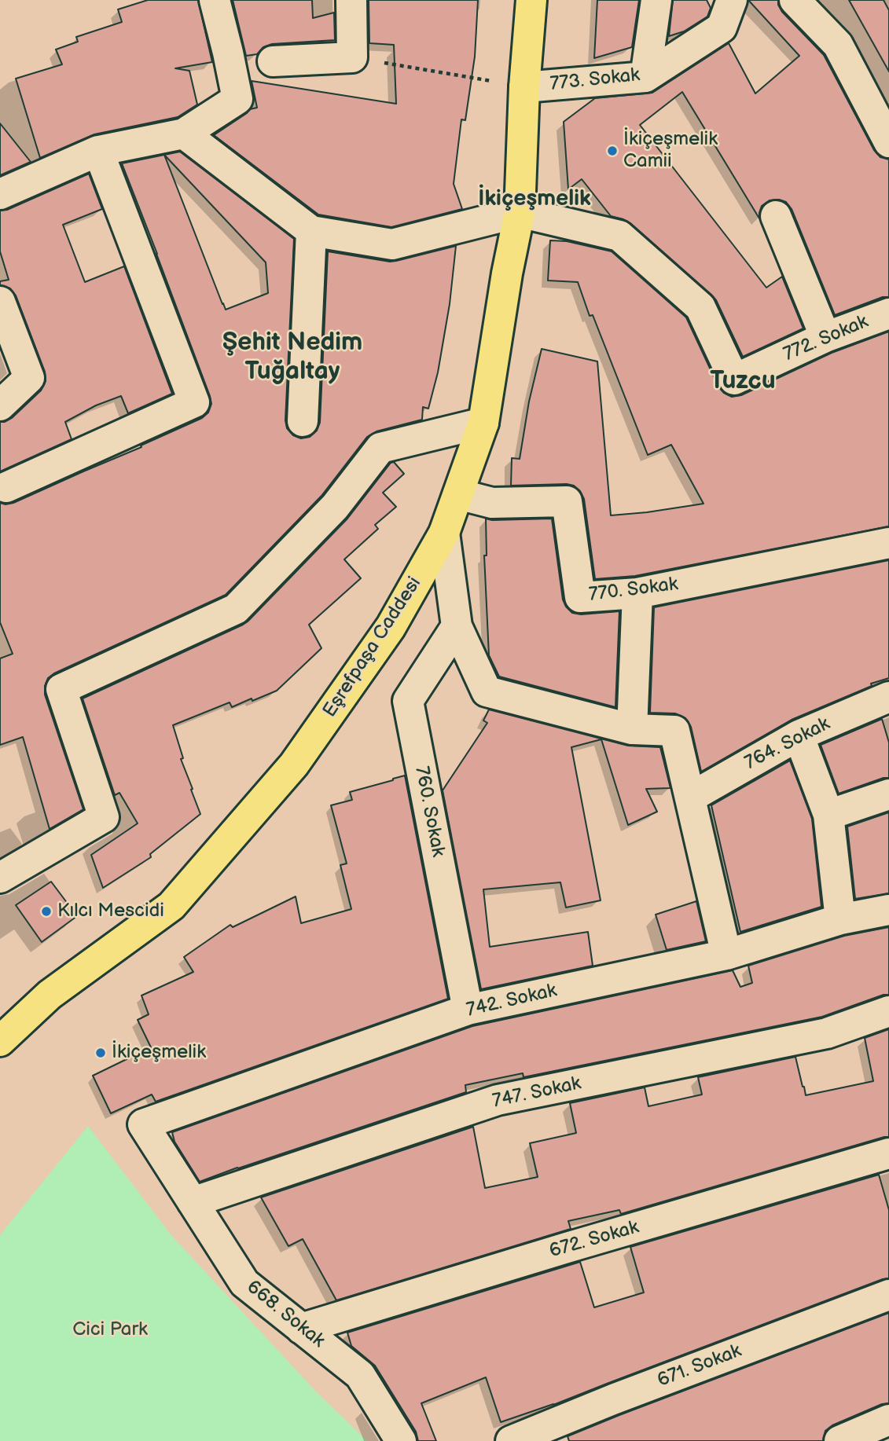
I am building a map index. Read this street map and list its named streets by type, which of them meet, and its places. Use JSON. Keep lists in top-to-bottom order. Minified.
{"streets":{"main road":["Eşrefpaşa Caddesi"],"street":["773. Sokak","772. Sokak","770. Sokak","764. Sokak","760. Sokak","742. Sokak","747. Sokak","672. Sokak","668. Sokak","671. Sokak"]},"crossings":[["773. Sokak","Eşrefpaşa Caddesi"],["772. Sokak","Eşrefpaşa Caddesi"],["770. Sokak","Eşrefpaşa Caddesi"],["760. Sokak","742. Sokak"],["742. Sokak","668. Sokak"],["747. Sokak","668. Sokak"],["672. Sokak","668. Sokak"]],"districts":["İkiçeşmelik","Şehit Nedim Tuğaltay","Tuzcu"],"parks":["Cici Park"],"places":["İkiçeşmelik Camii","Kılcı Mescidi","İkiçeşmelik"]}
